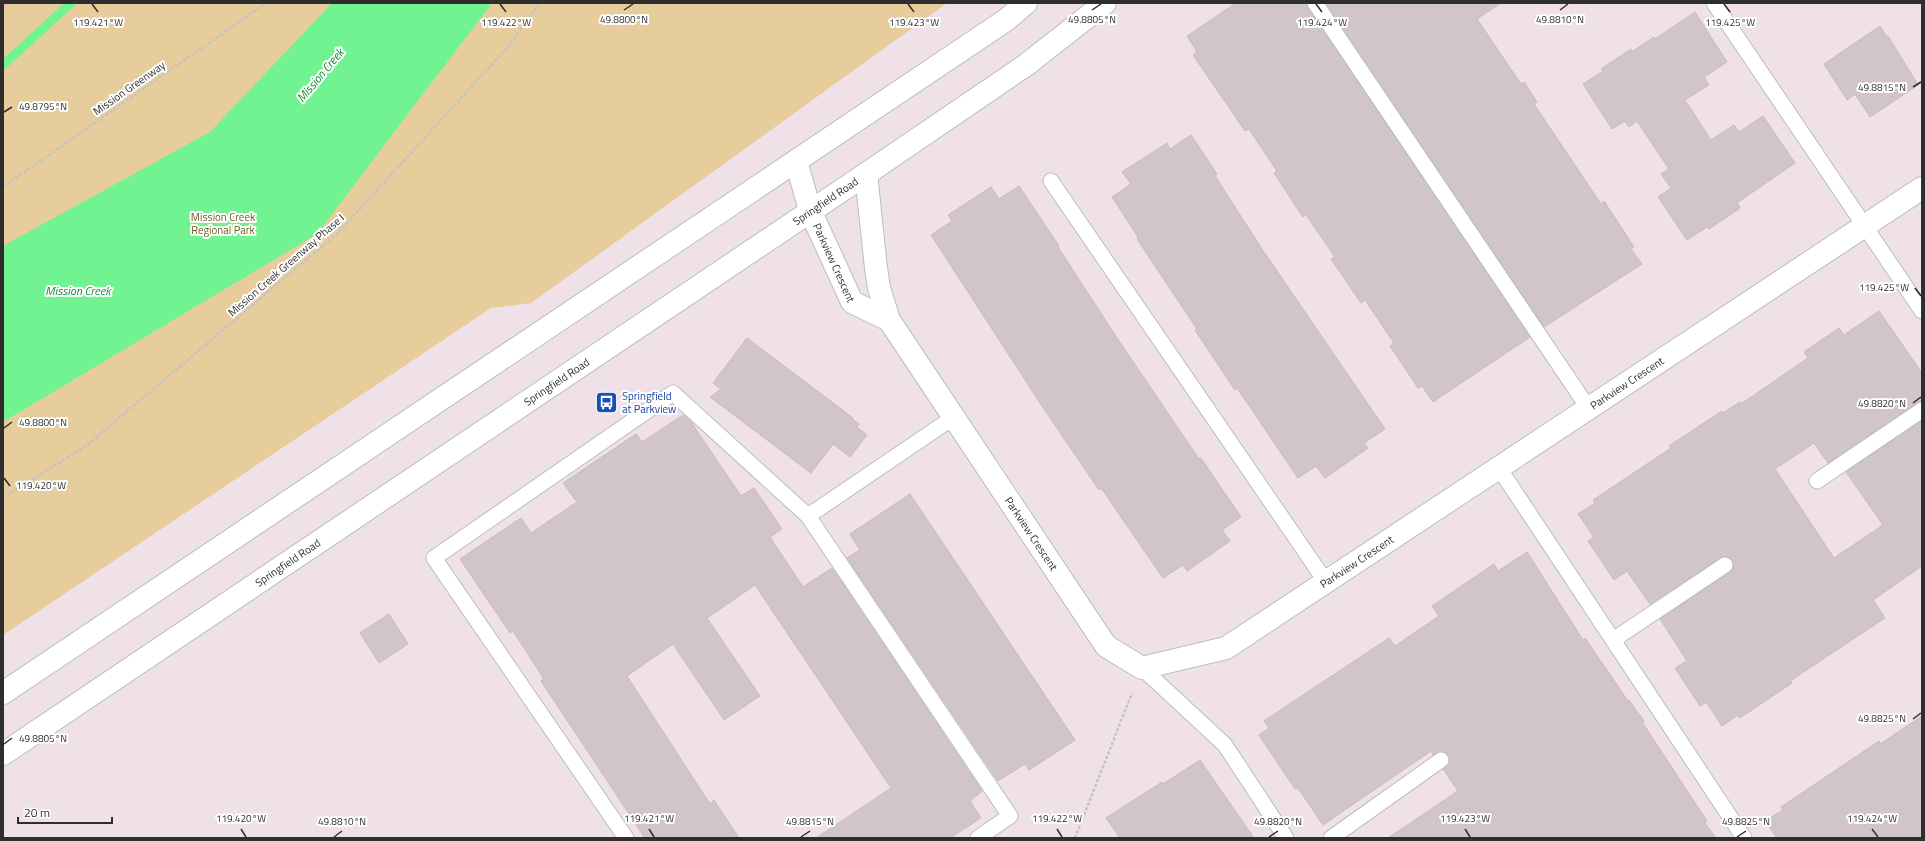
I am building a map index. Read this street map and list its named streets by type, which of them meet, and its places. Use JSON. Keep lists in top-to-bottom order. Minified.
{"streets":{"main road":["Springfield Road","Parkview Crescent"],"path":["Mission Greenway","Mission Creek Greenway Phase I"]},"crossings":[["Springfield Road","Parkview Crescent"]],"water":["Mission Creek"],"parks":["Mission Creek Regional Park"],"places":{"bus stop":["Springfield at Parkview"]},"scale_bar":"20 m","coordinates":["49.8800°N","49.8805°N","49.8810°N","119.421°W","119.422°W","119.423°W","119.424°W","119.425°W","49.8815°N","49.8795°N","49.8820°N","119.420°W","49.8825°N"]}
